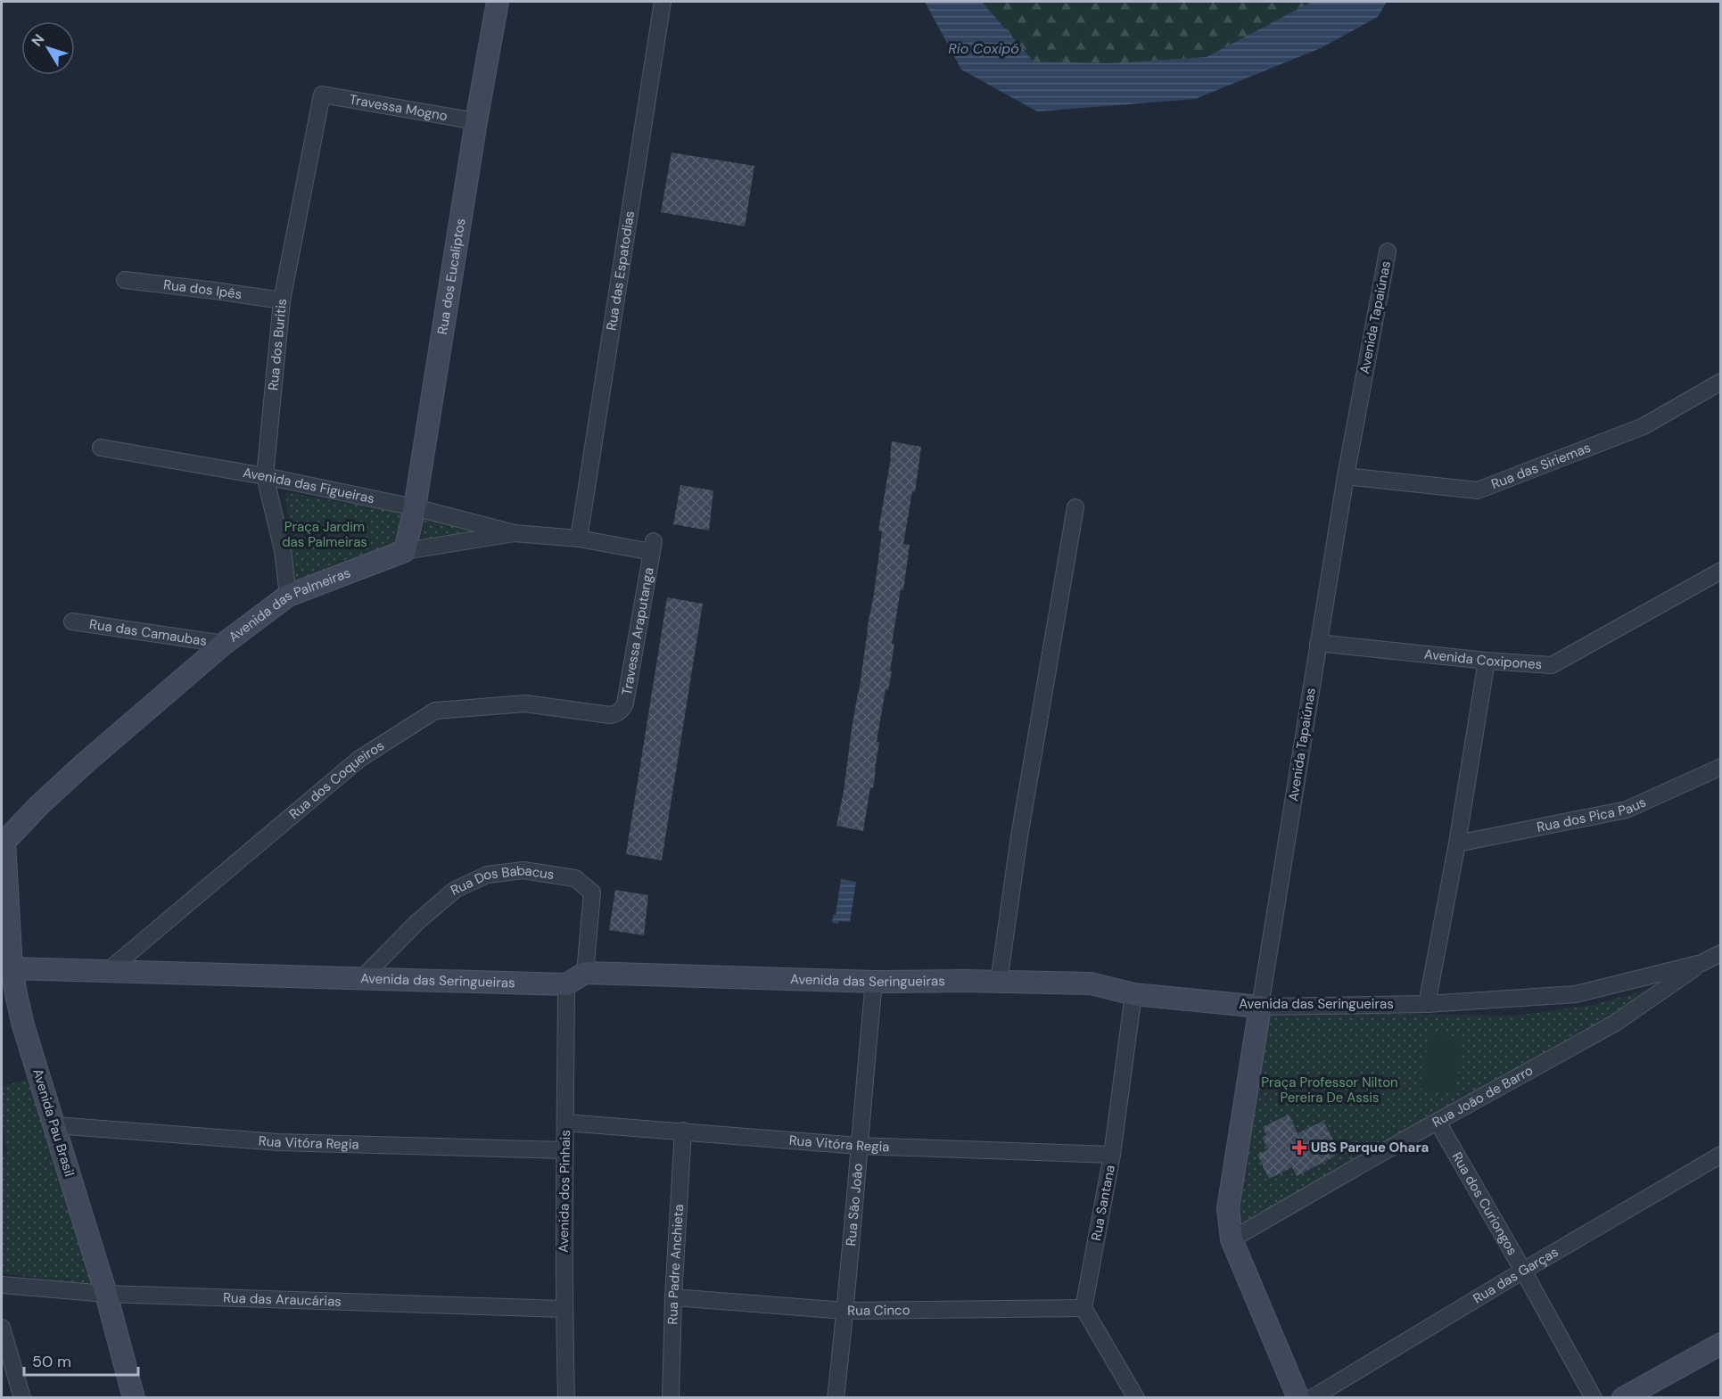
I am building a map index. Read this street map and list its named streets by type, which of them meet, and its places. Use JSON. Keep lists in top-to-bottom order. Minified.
{"streets":{"street":["Travessa Mogno","Rua das Espatodias","Rua dos Eucaliptos","Rua dos Ipês","Avenida Tapaiúnas","Rua dos Buritis","Rua das Siriemas","Avenida das Figueiras","Avenida das Palmeiras","Travessa Araputanga","Rua das Camaubas","Avenida Coxipones","Rua dos Coqueiros","Rua dos Pica Paus","Rua Dos Babacus","Avenida das Seringueiras","Rua João de Barro","Avenida Pau Brasil","Rua Vitóra Regia","Avenida dos Pinhais","Rua Santana","Rua dos Curiongos","Rua São João","Rua Padre Anchieta","Rua das Garças","Rua das Araucárias","Rua Cinco"]},"crossings":[["Travessa Mogno","Rua dos Eucaliptos"],["Travessa Mogno","Rua dos Buritis"],["Rua das Espatodias","Avenida das Palmeiras"],["Rua dos Eucaliptos","Avenida das Figueiras"],["Rua dos Eucaliptos","Avenida das Palmeiras"],["Rua dos Ipês","Rua dos Buritis"],["Avenida Tapaiúnas","Rua das Siriemas"],["Avenida Tapaiúnas","Avenida Coxipones"],["Avenida Tapaiúnas","Avenida das Seringueiras"],["Avenida Tapaiúnas","Rua João de Barro"],["Rua dos Buritis","Avenida das Figueiras"],["Rua dos Buritis","Avenida das Palmeiras"],["Avenida das Figueiras","Avenida das Palmeiras"],["Avenida das Palmeiras","Travessa Araputanga"],["Avenida das Palmeiras","Rua das Camaubas"],["Avenida das Palmeiras","Avenida Pau Brasil"],["Travessa Araputanga","Rua dos Coqueiros"],["Rua dos Coqueiros","Avenida das Seringueiras"],["Rua Dos Babacus","Avenida das Seringueiras"],["Avenida das Seringueiras","Rua João de Barro"],["Avenida das Seringueiras","Avenida Pau Brasil"],["Avenida das Seringueiras","Avenida dos Pinhais"],["Avenida das Seringueiras","Rua Santana"],["Avenida das Seringueiras","Rua São João"],["Rua João de Barro","Rua dos Curiongos"],["Avenida Pau Brasil","Rua Vitóra Regia"],["Avenida Pau Brasil","Rua das Araucárias"],["Rua Vitóra Regia","Avenida dos Pinhais"],["Rua Vitóra Regia","Rua Santana"],["Rua Vitóra Regia","Rua São João"],["Rua Vitóra Regia","Rua Padre Anchieta"],["Avenida dos Pinhais","Rua das Araucárias"],["Rua Santana","Rua Cinco"],["Rua dos Curiongos","Rua das Garças"],["Rua São João","Rua Cinco"],["Rua Padre Anchieta","Rua Cinco"]],"water":["Rio Coxipó"],"parks":["Praça Jardim das Palmeiras","Praça Professor Nilton Pereira De Assis"],"places":{"health":["UBS Parque Ohara"]},"scale_bar":"50 m","north":"top left"}
